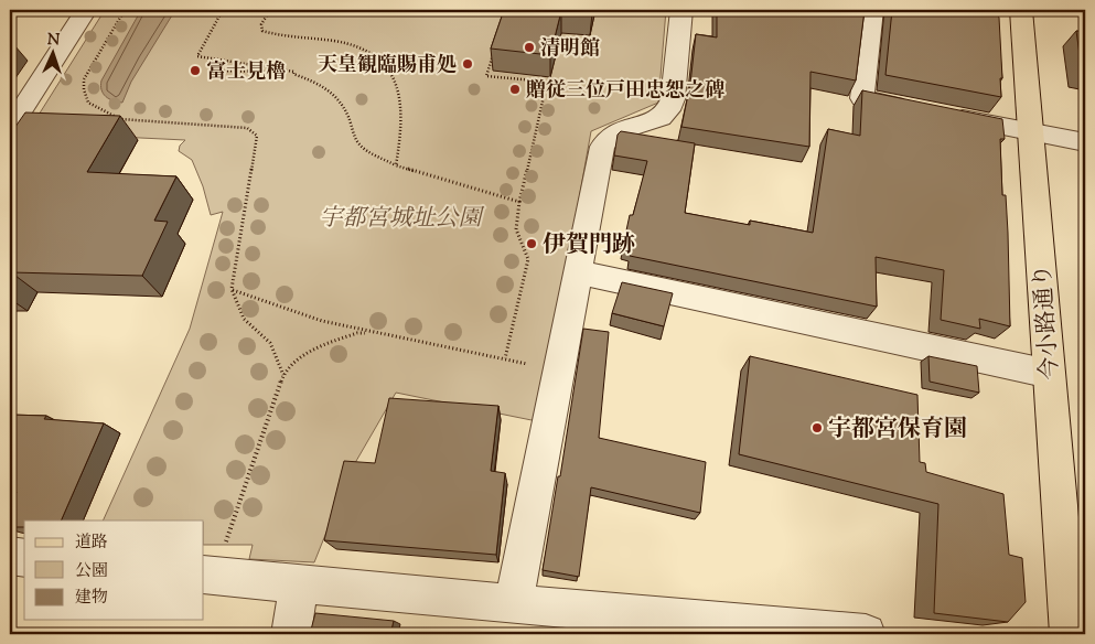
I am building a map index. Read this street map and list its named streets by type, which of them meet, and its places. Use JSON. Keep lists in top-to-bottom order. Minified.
{"streets":{"main road":["今小路通り"]},"parks":["宇都宮城址公園"],"places":["清明館","天皇観臨賜甫処","富士見櫓","贈従三位戸田忠恕之碑","伊賀門跡","宇都宮保育園"],"legend":["道路","公園","建物"],"north":"top"}
